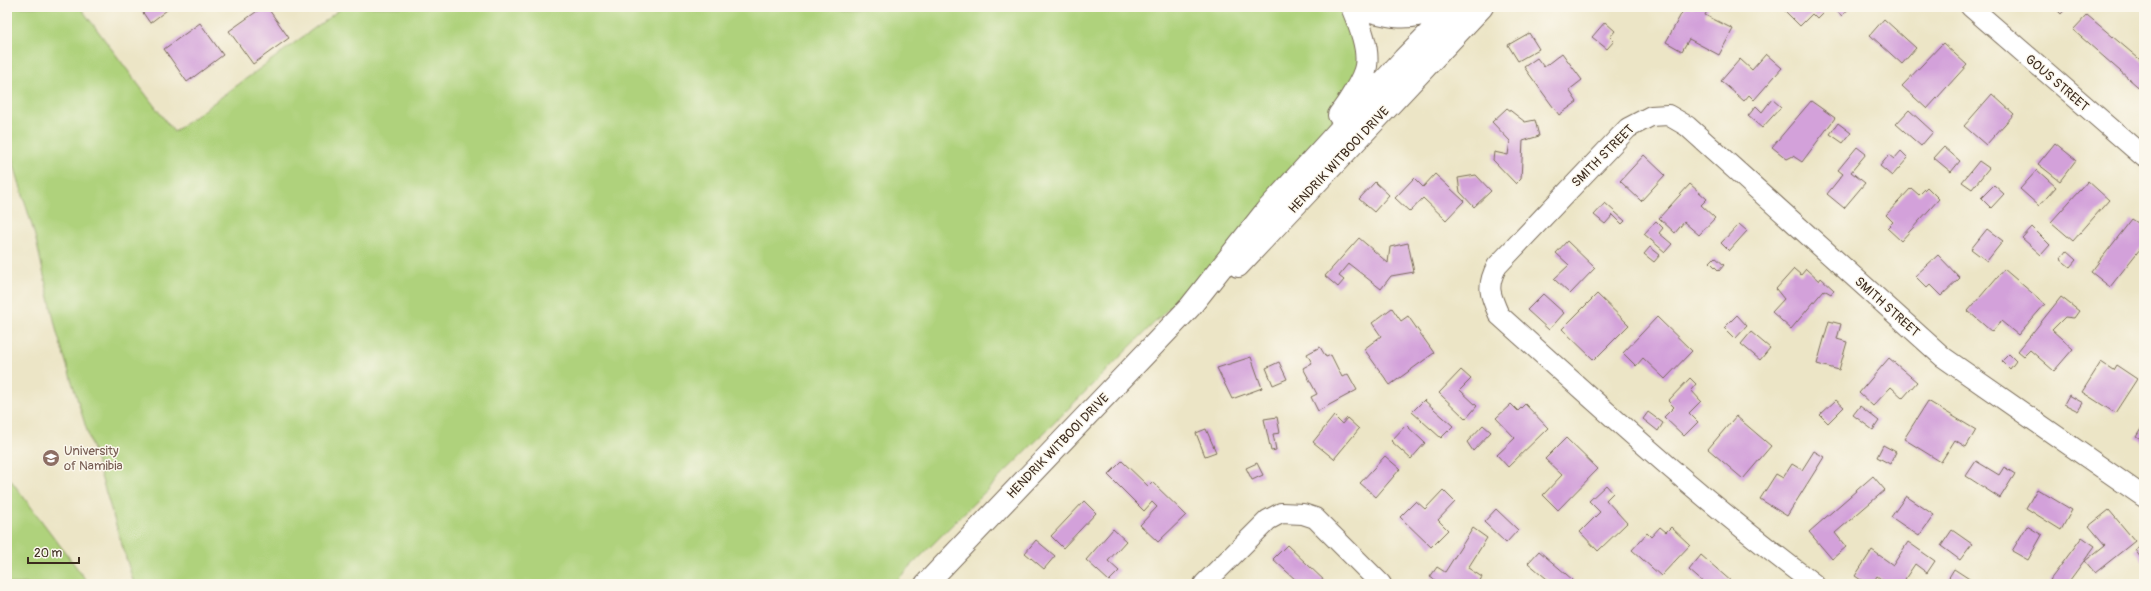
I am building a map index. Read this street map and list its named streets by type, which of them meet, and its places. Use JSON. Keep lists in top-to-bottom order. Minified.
{"streets":{"main road":["HENDRIK WITBOOI DRIVE"],"street":["GOUS STREET","SMITH STREET"]},"places":{"school or university":["University of Namibia"]},"scale_bar":"20 m"}
